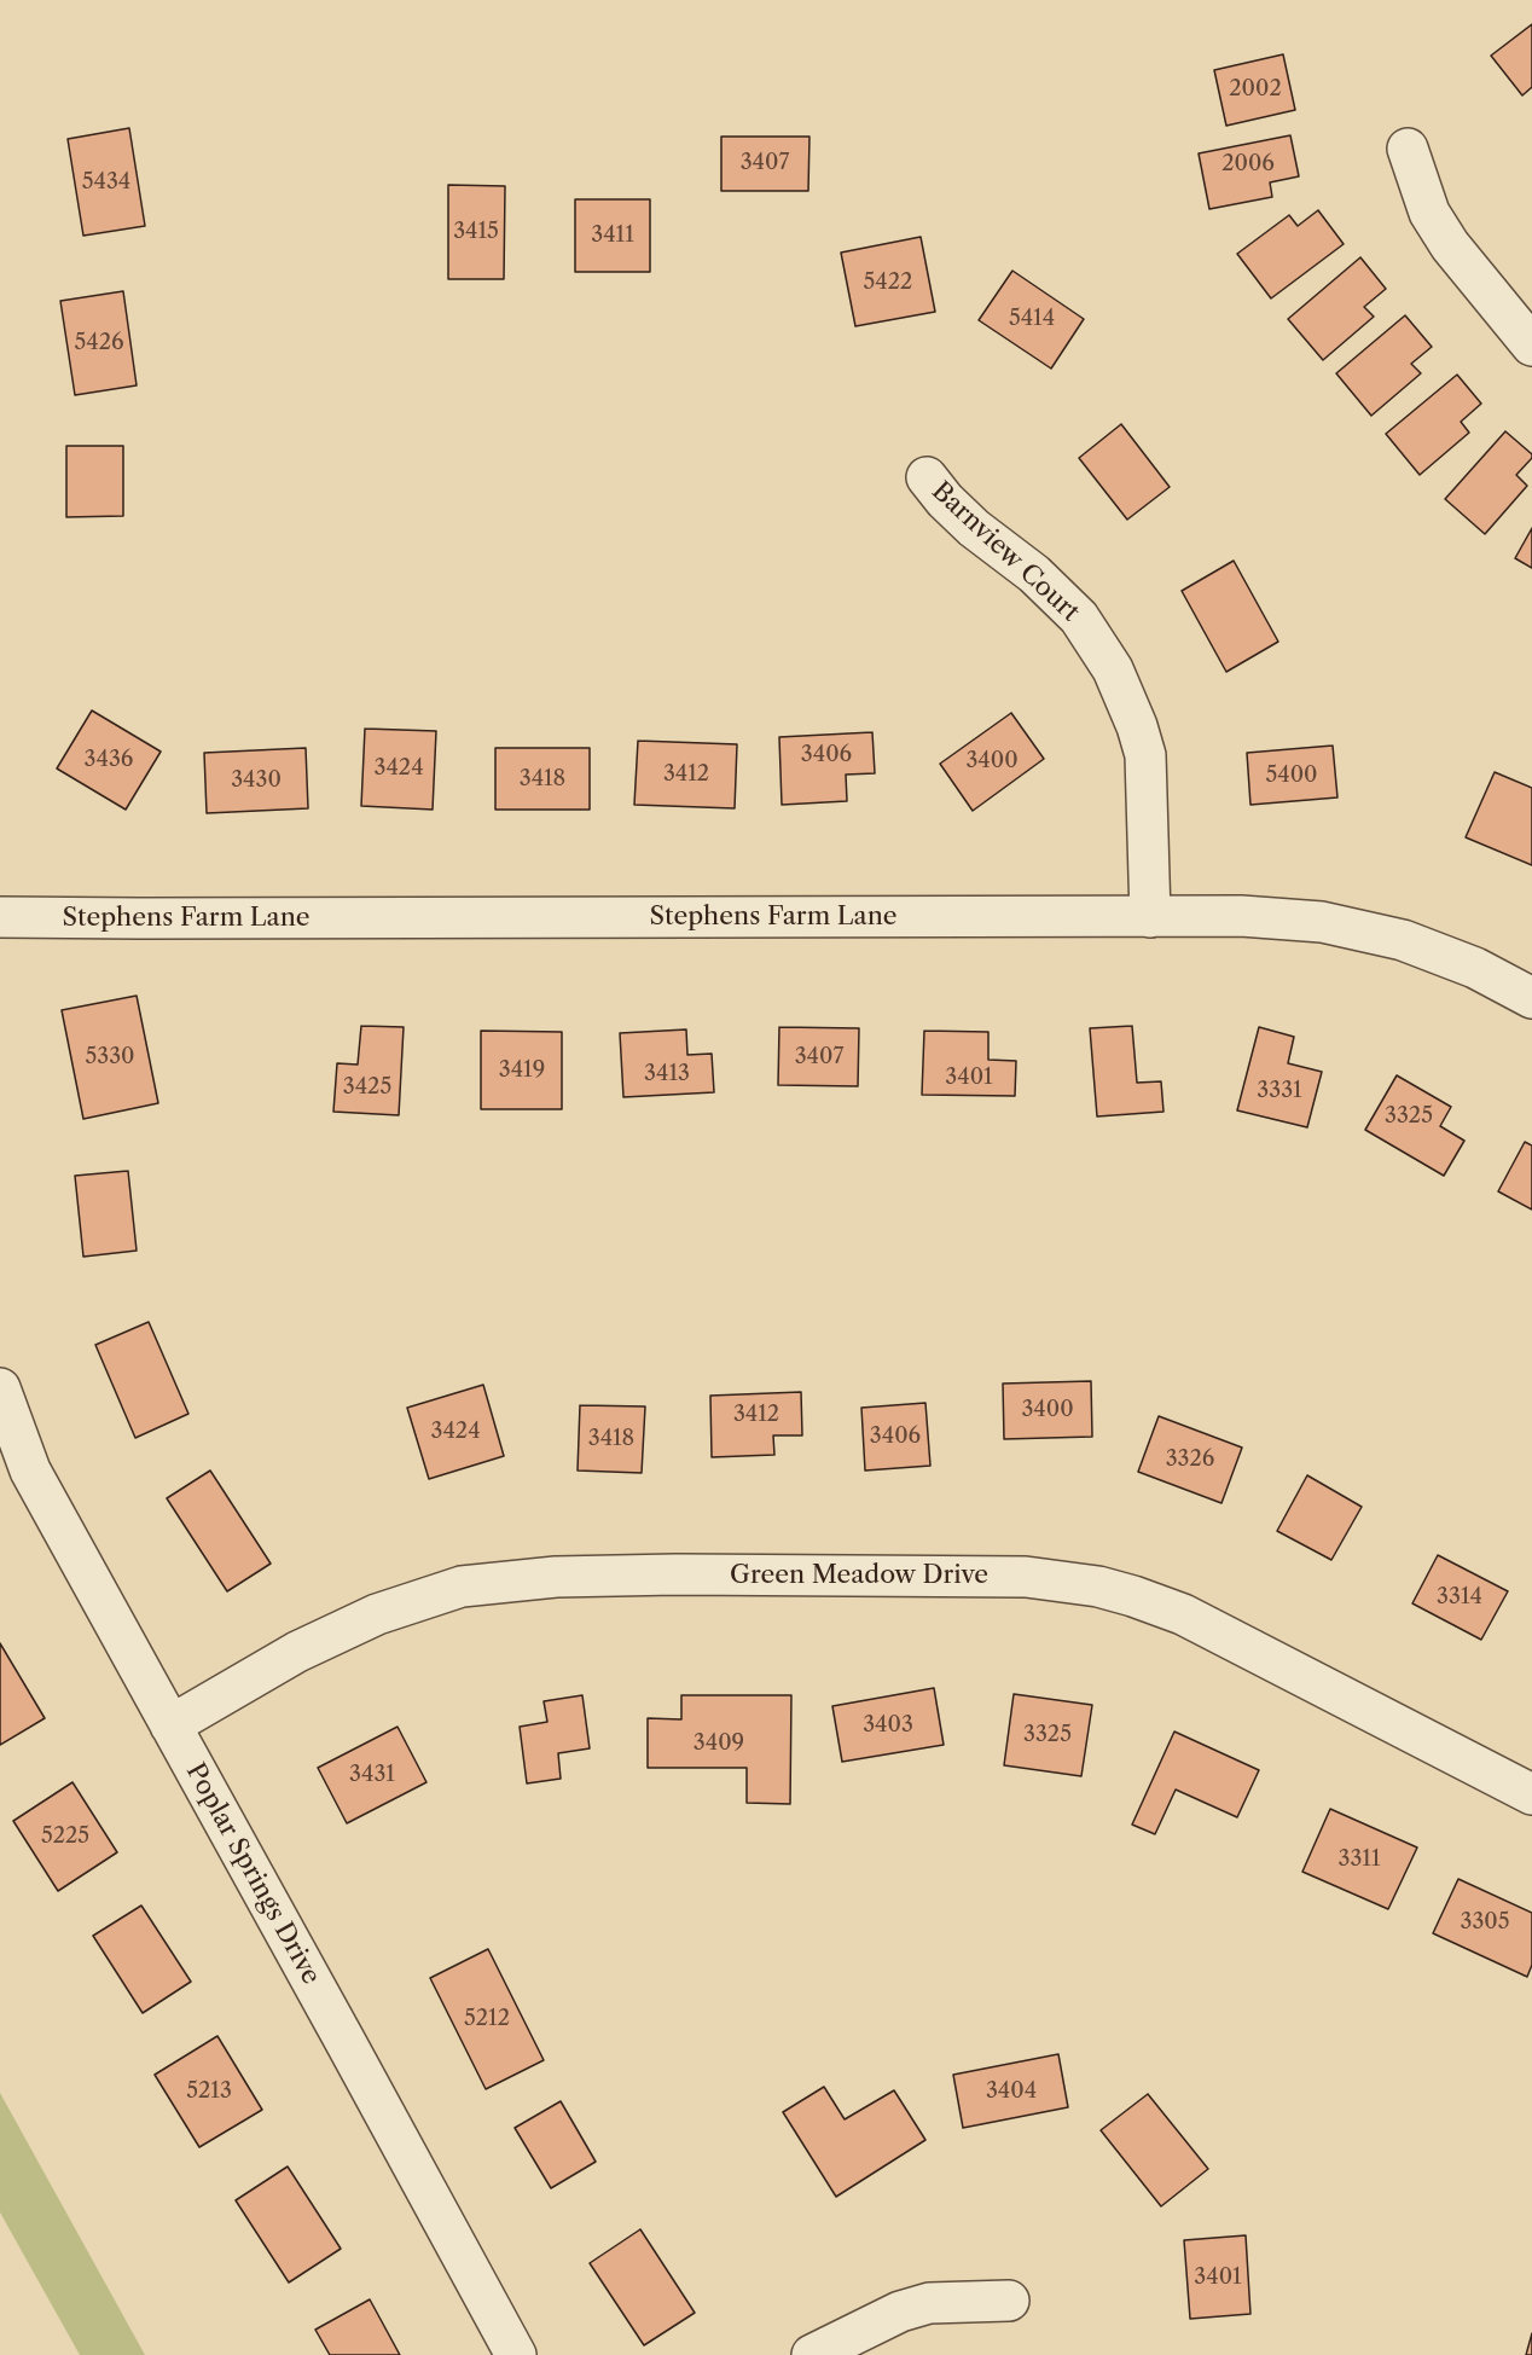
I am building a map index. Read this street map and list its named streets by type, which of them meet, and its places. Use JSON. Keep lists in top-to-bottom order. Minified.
{"streets":{"street":["Barnview Court","Stephens Farm Lane","Green Meadow Drive","Poplar Springs Drive"]},"crossings":[["Barnview Court","Stephens Farm Lane"],["Green Meadow Drive","Poplar Springs Drive"]],"house_numbers":["2002","3407","2006","5434","3415","3411","5422","5414","5426","3406","3436","3400","3424","3412","5400","3418","3430","5330","3407","3419","3413","3401","3425","3331","3325","3400","3412","3424","3406","3418","3326","3314","3403","3325","3409","3431","5225","3311","3305","5212","5213","3404","3401"]}
